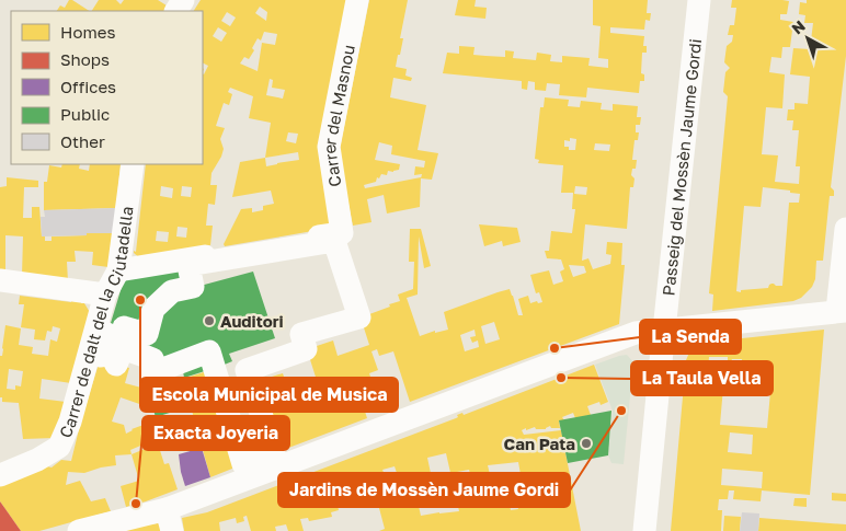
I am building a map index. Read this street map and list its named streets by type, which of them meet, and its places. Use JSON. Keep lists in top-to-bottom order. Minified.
{"streets":{"street":["Carrer del Masnou","Passeig del Mossèn Jaume Gordi","Carrer de dalt del la Ciutadella"]},"crossings":[["Carrer del Masnou","Carrer de dalt del la Ciutadella"]],"places":["Escola Municipal de Musica","Auditori","La Senda","La Taula Vella","Jardins de Mossèn Jaume Gordi","Can Pata","Exacta Joyeria"],"legend":["Homes","Shops","Offices","Public","Other"],"north":"top left"}
